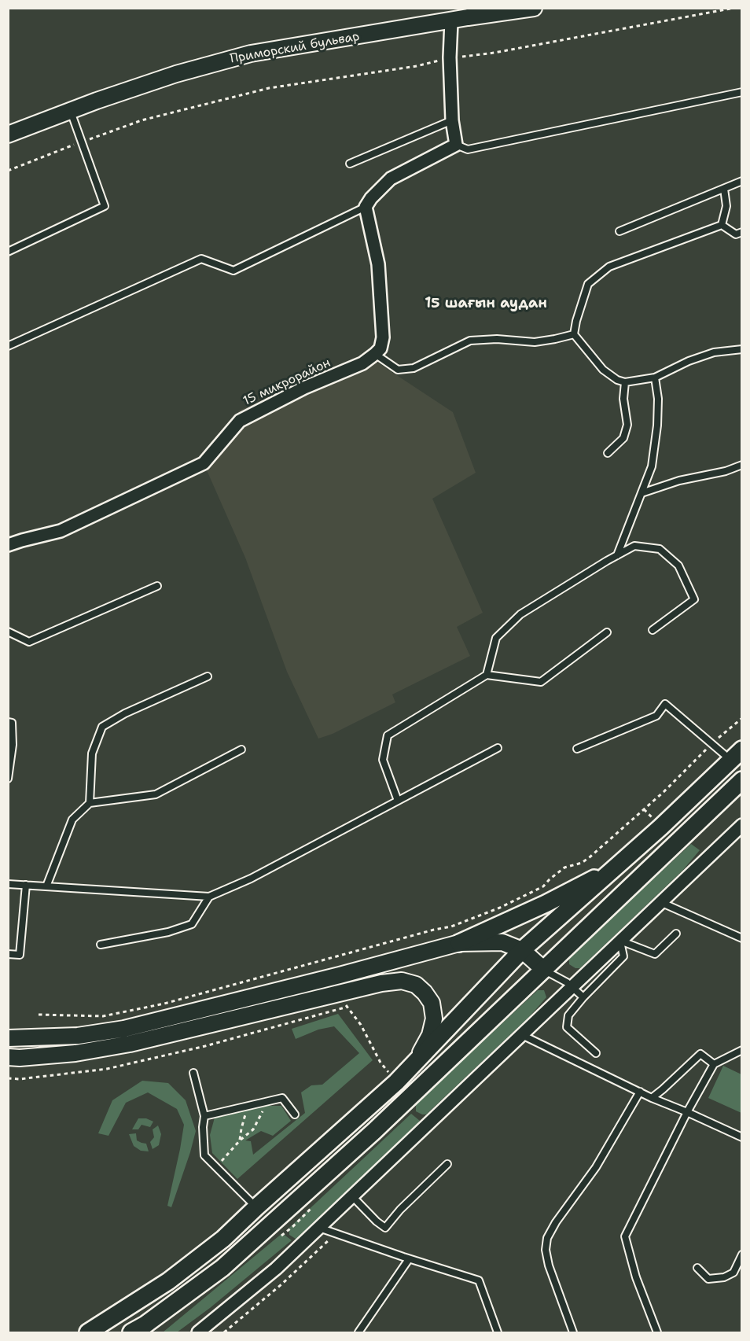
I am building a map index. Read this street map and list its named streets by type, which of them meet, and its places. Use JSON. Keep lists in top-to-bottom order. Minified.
{"streets":{"street":["Приморский бульвар","15 микрорайон"]},"districts":["15 шағын аудан"]}
